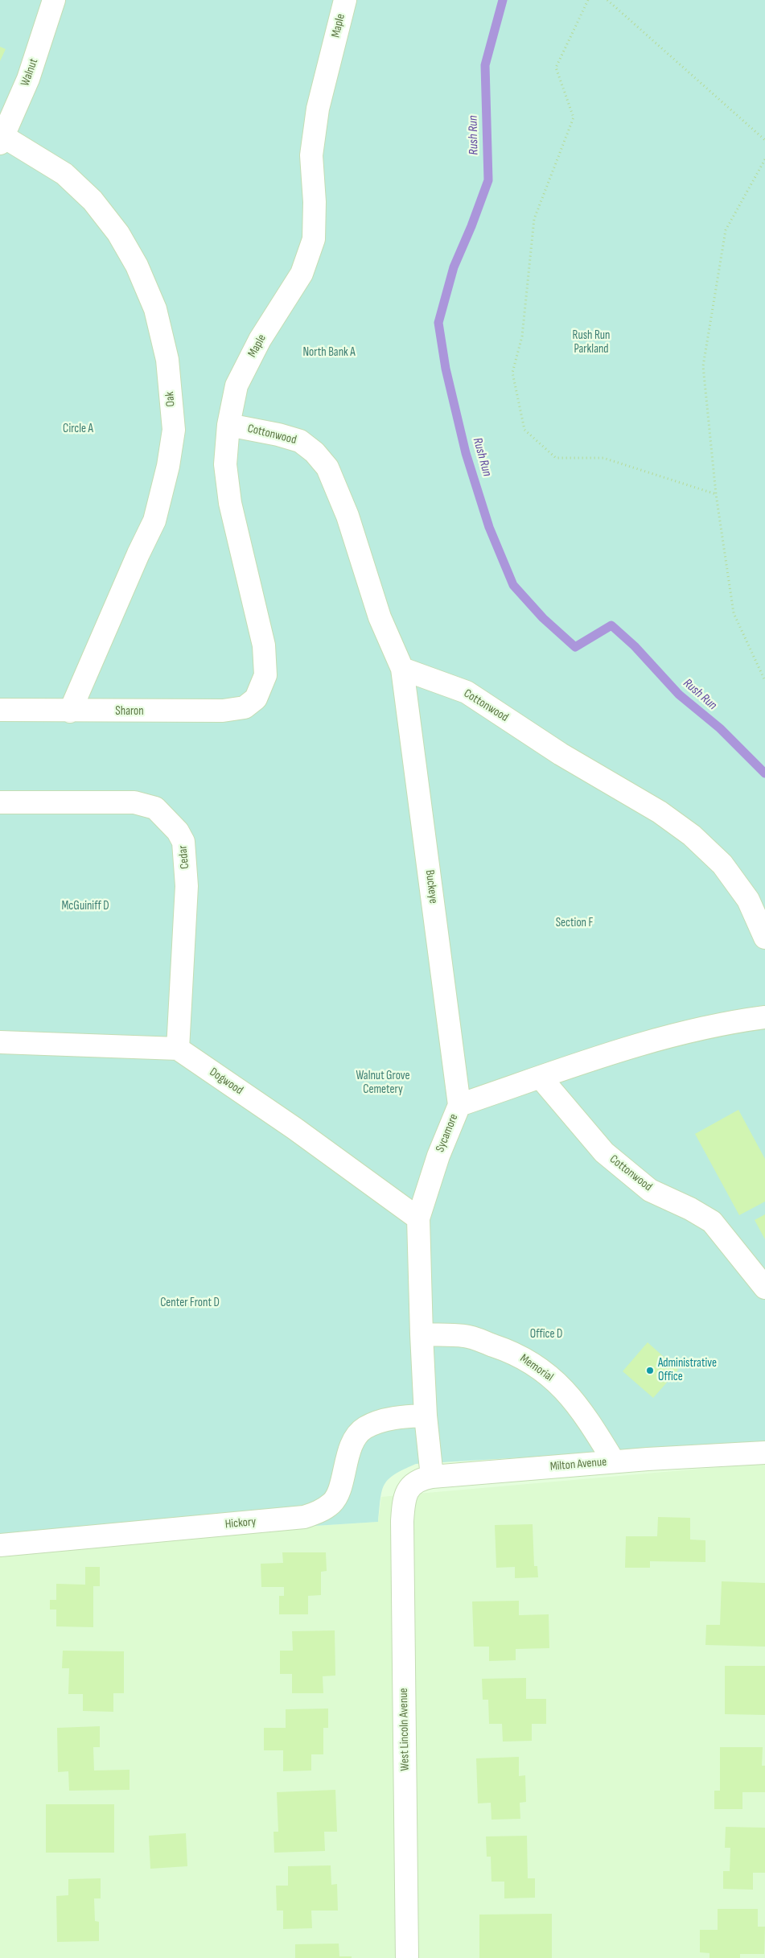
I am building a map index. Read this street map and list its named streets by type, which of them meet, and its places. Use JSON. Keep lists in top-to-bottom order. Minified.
{"streets":{"street":["Maple","Walnut","Oak","Cottonwood","Sharon","Cedar","Buckeye","Dogwood","Sycamore","Memorial","Milton Avenue","Hickory","West Lincoln Avenue"]},"crossings":[["Maple","Cottonwood"],["Maple","Sharon"],["Walnut","Oak"],["Oak","Sharon"],["Cottonwood","Buckeye"],["Cottonwood","Sycamore"],["Cedar","Dogwood"],["Buckeye","Sycamore"],["Dogwood","Sycamore"],["Sycamore","Memorial"],["Sycamore","Milton Avenue"],["Sycamore","Hickory"],["Memorial","Milton Avenue"],["Milton Avenue","West Lincoln Avenue"]],"water":["Rush Run"],"parks":["Rush Run Parkland","North Bank A","Circle A","McGuiniff D","Section F","Walnut Grove Cemetery","Center Front D","Office D"],"places":["Administrative Office"]}
